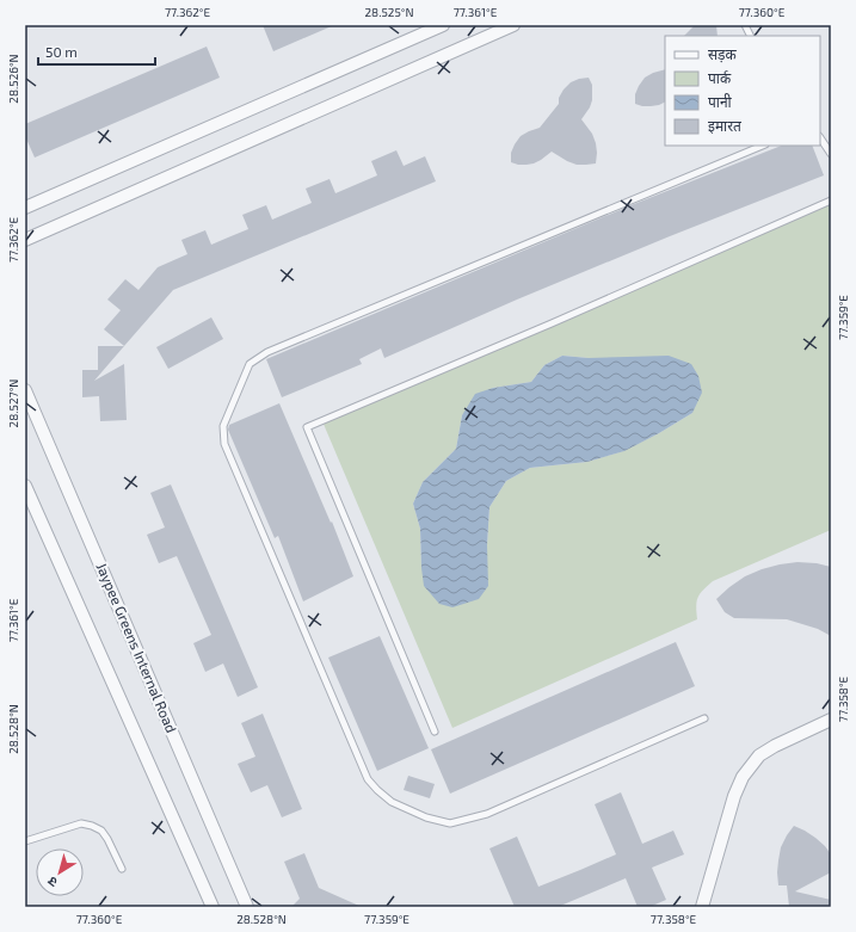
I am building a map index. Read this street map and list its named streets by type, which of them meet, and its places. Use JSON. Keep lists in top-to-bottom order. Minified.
{"streets":{"street":["Jaypee Greens Internal Road"]},"legend":["सड़क","पार्क","पानी","इमारत"],"scale_bar":"50 m","north":"bottom left","coordinates":["77.362°E","28.525°N","77.361°E","77.360°E","28.526°N","77.359°E","28.527°N","77.358°E","28.528°N"]}
